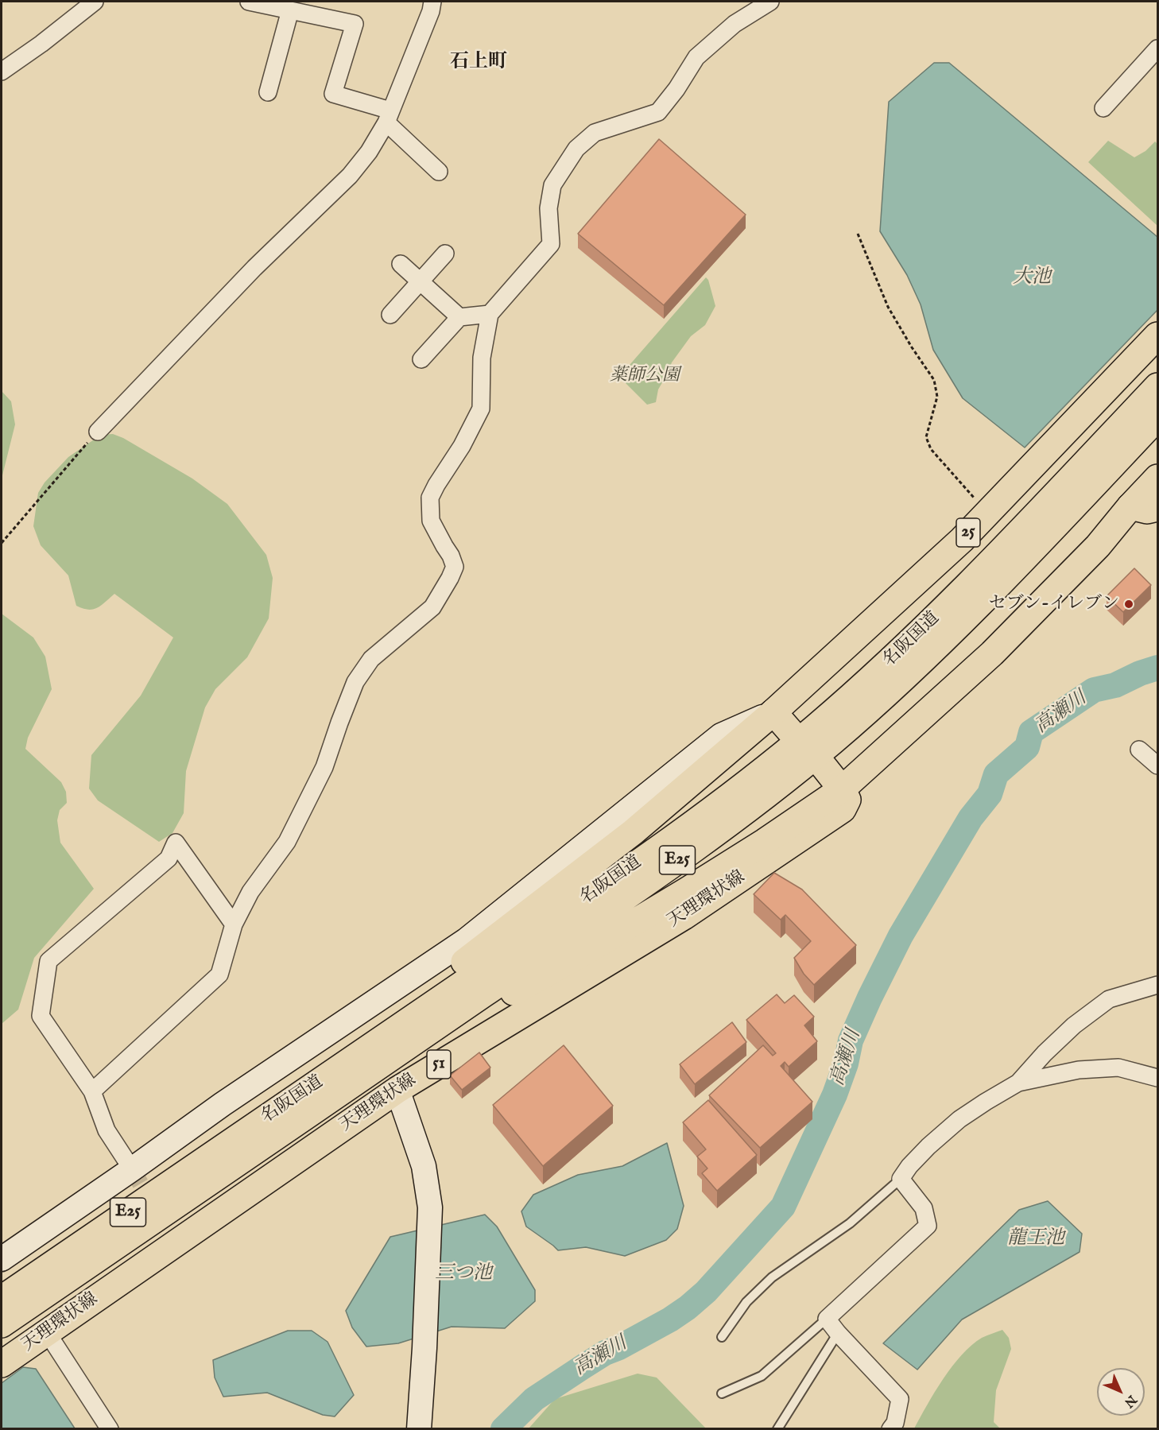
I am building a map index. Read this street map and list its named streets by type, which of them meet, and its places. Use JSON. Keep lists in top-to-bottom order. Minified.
{"streets":{"main road":["25","名阪国道","E25","天理環状線","51"]},"crossings":[["25","E25"],["名阪国道","E25"],["E25","天理環状線"]],"districts":["石上町"],"water":["大池","高瀬川","龍王池","三つ池"],"parks":["薬師公園"],"places":["セブン-イレブン"],"north":"bottom right"}
